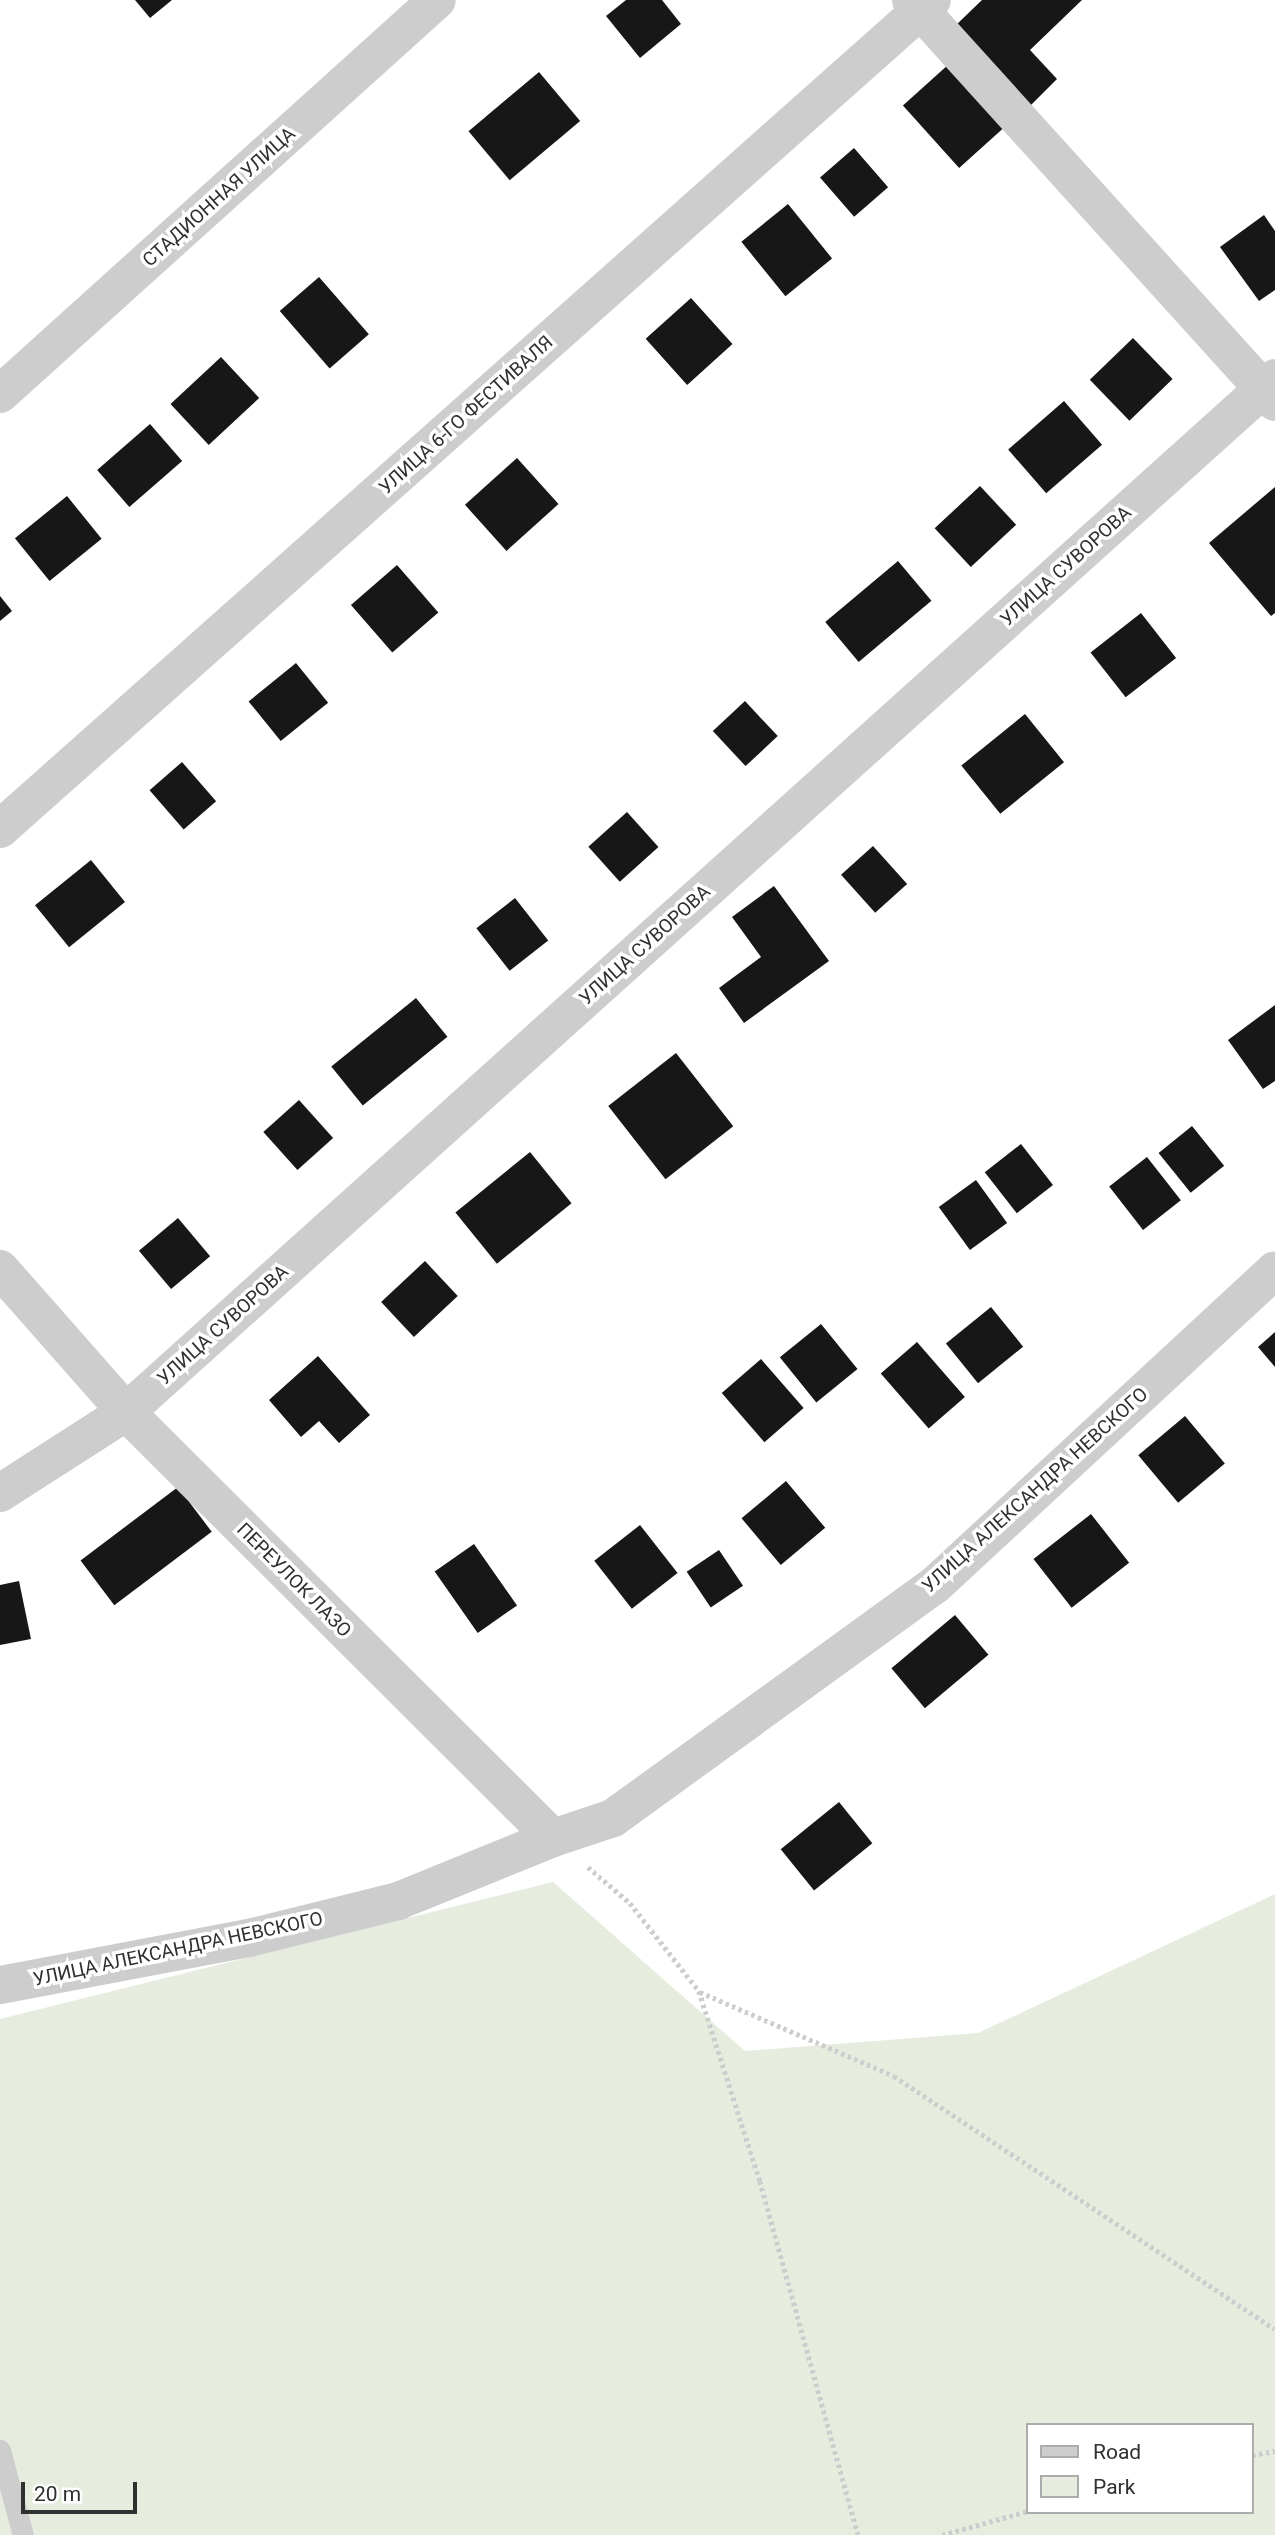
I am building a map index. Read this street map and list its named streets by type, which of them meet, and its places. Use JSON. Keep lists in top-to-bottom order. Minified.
{"streets":{"street":["СТАДИОННАЯ УЛИЦА","УЛИЦА 6-ГО ФЕСТИВАЛЯ","УЛИЦА СУВОРОВА","УЛИЦА АЛЕКСАНДРА НЕВСКОГО","ПЕРЕУЛОК ЛАЗО"]},"crossings":[["УЛИЦА СУВОРОВА","ПЕРЕУЛОК ЛАЗО"],["УЛИЦА АЛЕКСАНДРА НЕВСКОГО","ПЕРЕУЛОК ЛАЗО"]],"legend":["Road","Park"],"scale_bar":"20 m"}
